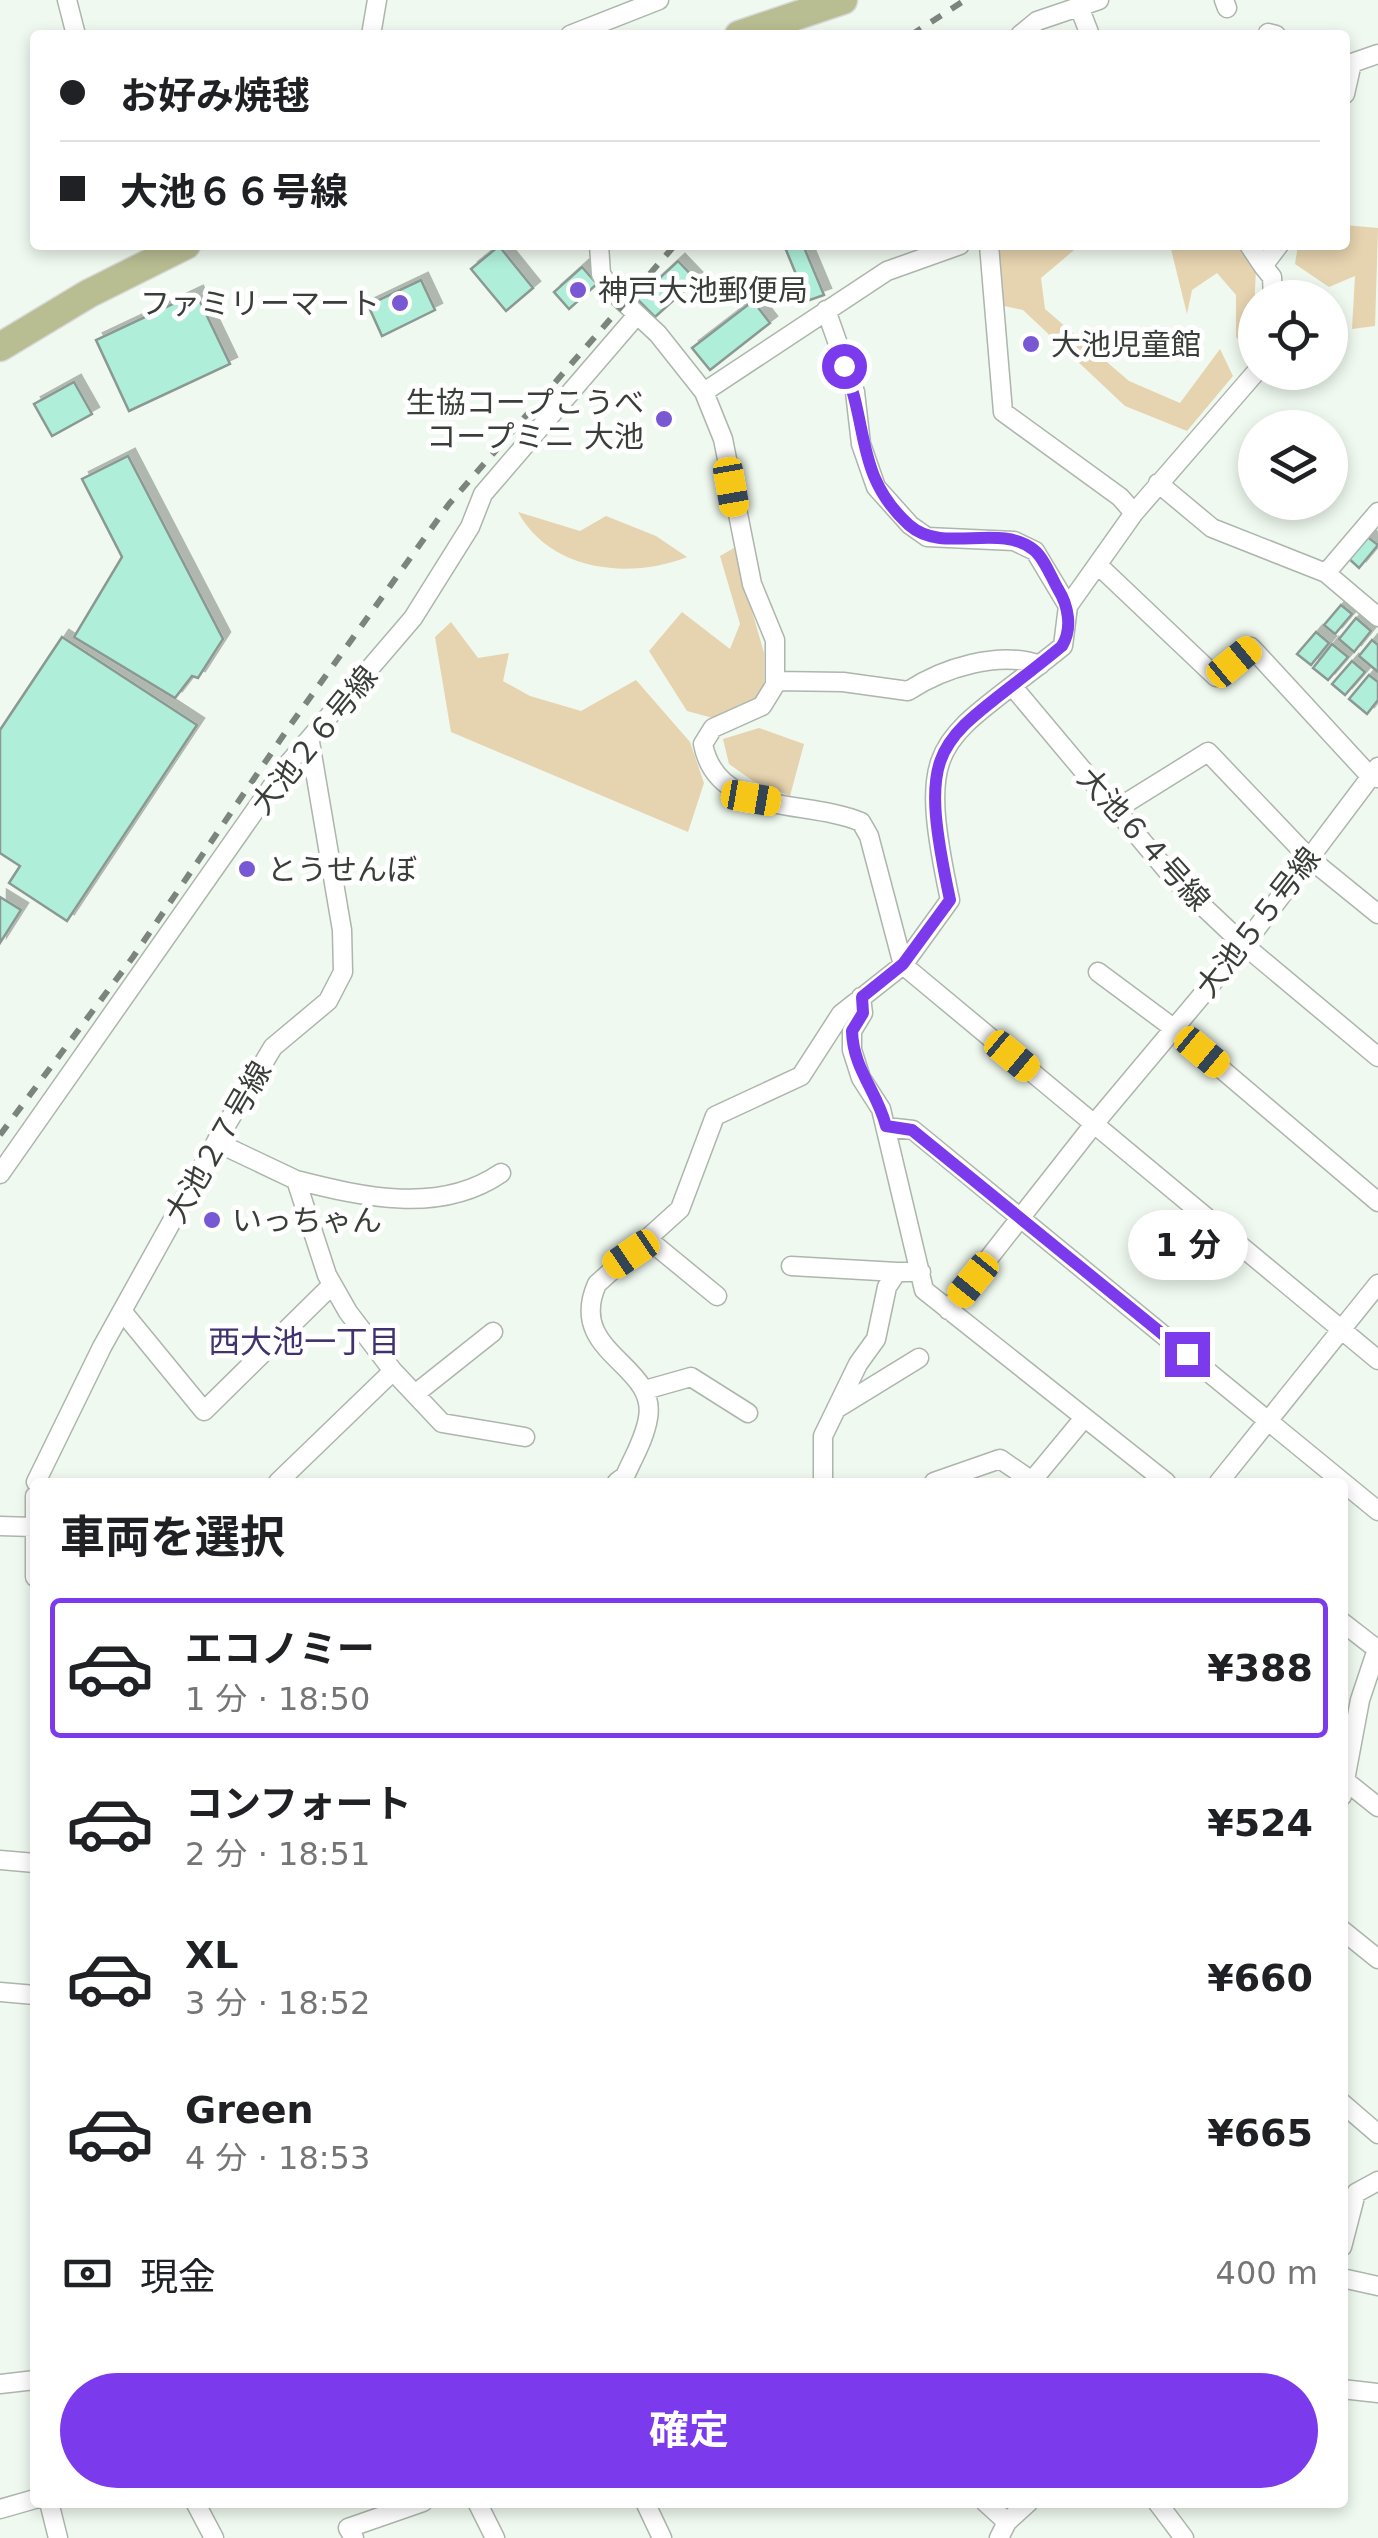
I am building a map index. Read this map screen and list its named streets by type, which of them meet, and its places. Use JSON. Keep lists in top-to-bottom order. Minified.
{"streets":{"street":["大池２６号線","大池６４号線","大池５５号線","大池２７号線"]},"crossings":[["大池２６号線","大池２７号線"],["大池６４号線","大池５５号線"]],"districts":["西大池一丁目"],"places":["神戸大池郵便局","ファミリーマート","大池児童館","生協コープこうべ コープミニ 大池","とうせんぼ","いっちゃん"],"page":{"banner":["お好み焼毬","大池６６号線"],"bubble":"1 分","heading":"車両を選択","list":[{"name":"エコノミー","note":"1 分 · 18:50","value":"¥388"},{"name":"コンフォート","note":"2 分 · 18:51","value":"¥524"},{"name":"XL","note":"3 分 · 18:52","value":"¥660"},{"name":"Green","note":"4 分 · 18:53","value":"¥665"}],"pay":["現金","400 m"],"buttons":"確定"}}
